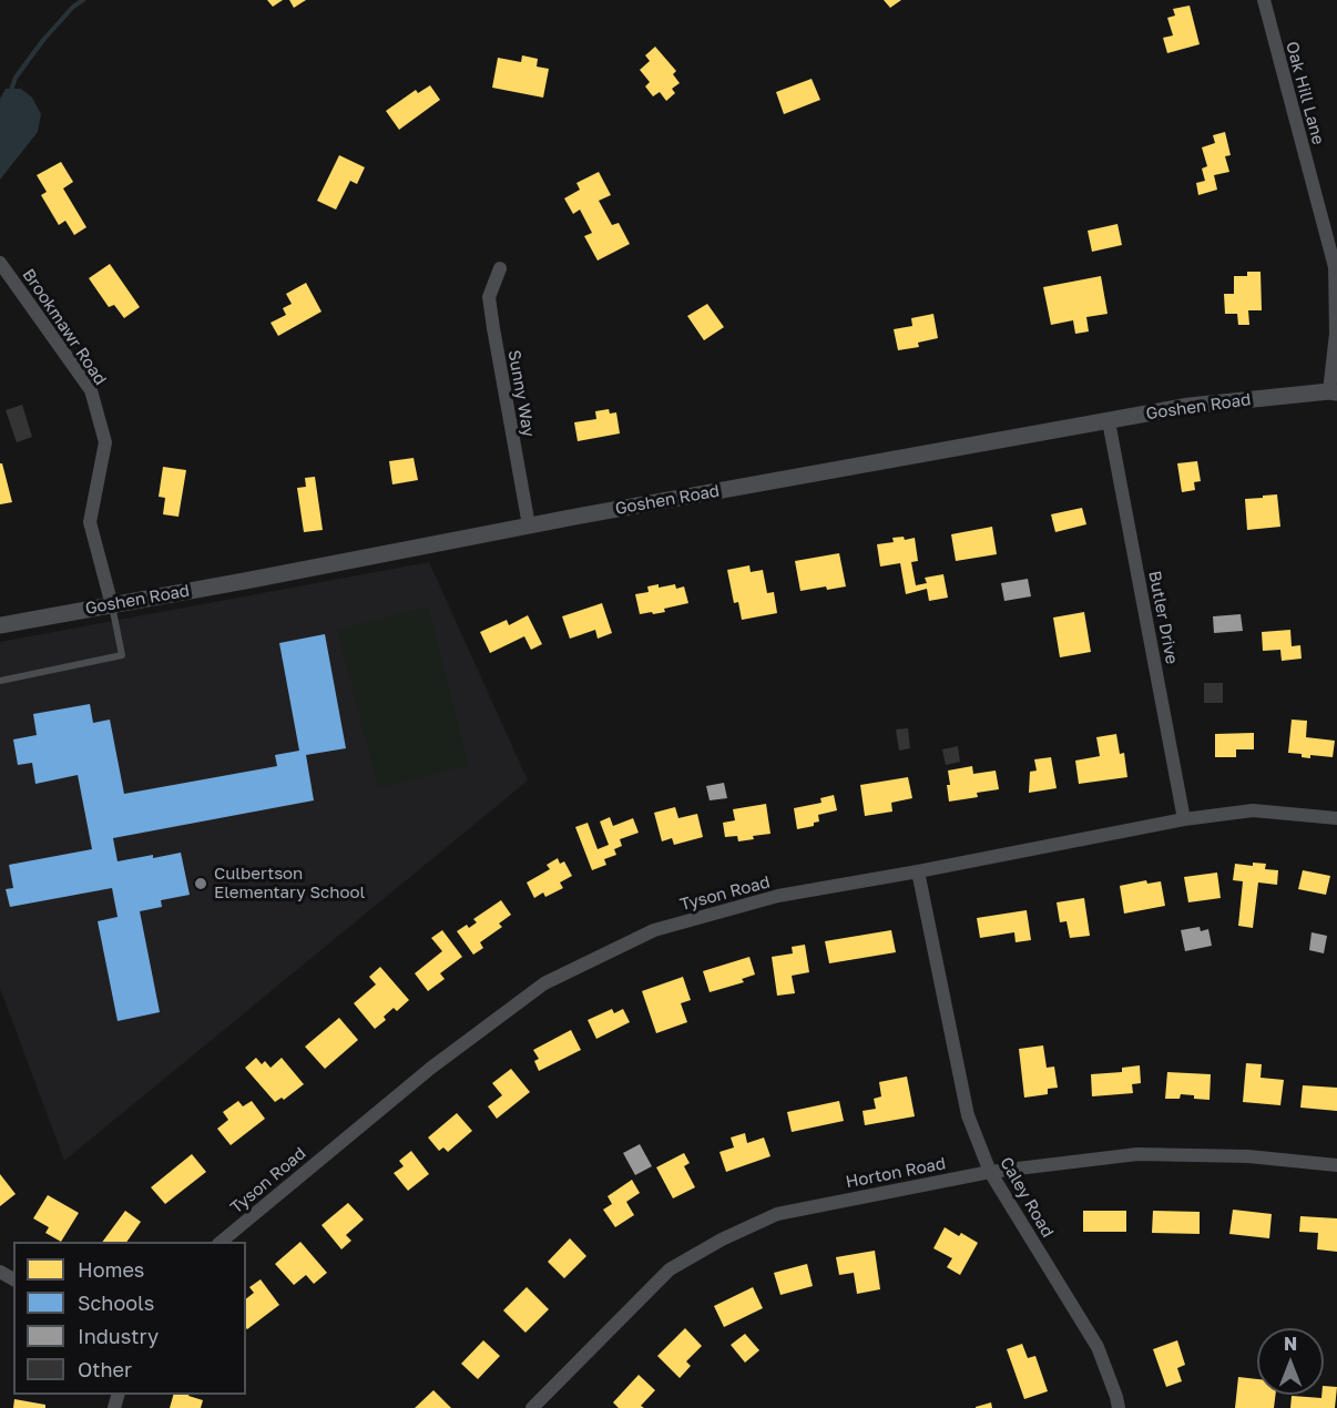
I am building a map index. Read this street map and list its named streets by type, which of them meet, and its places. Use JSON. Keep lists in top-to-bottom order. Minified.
{"streets":{"street":["Oak Hill Lane","Brookmawr Road","Sunny Way","Goshen Road","Butler Drive","Tyson Road","Horton Road","Caley Road"]},"crossings":[["Oak Hill Lane","Goshen Road"],["Brookmawr Road","Goshen Road"],["Sunny Way","Goshen Road"],["Goshen Road","Butler Drive"],["Butler Drive","Tyson Road"],["Tyson Road","Caley Road"],["Horton Road","Caley Road"]],"places":["Culbertson Elementary School"],"legend":["Homes","Schools","Industry","Other"],"north":"top"}
